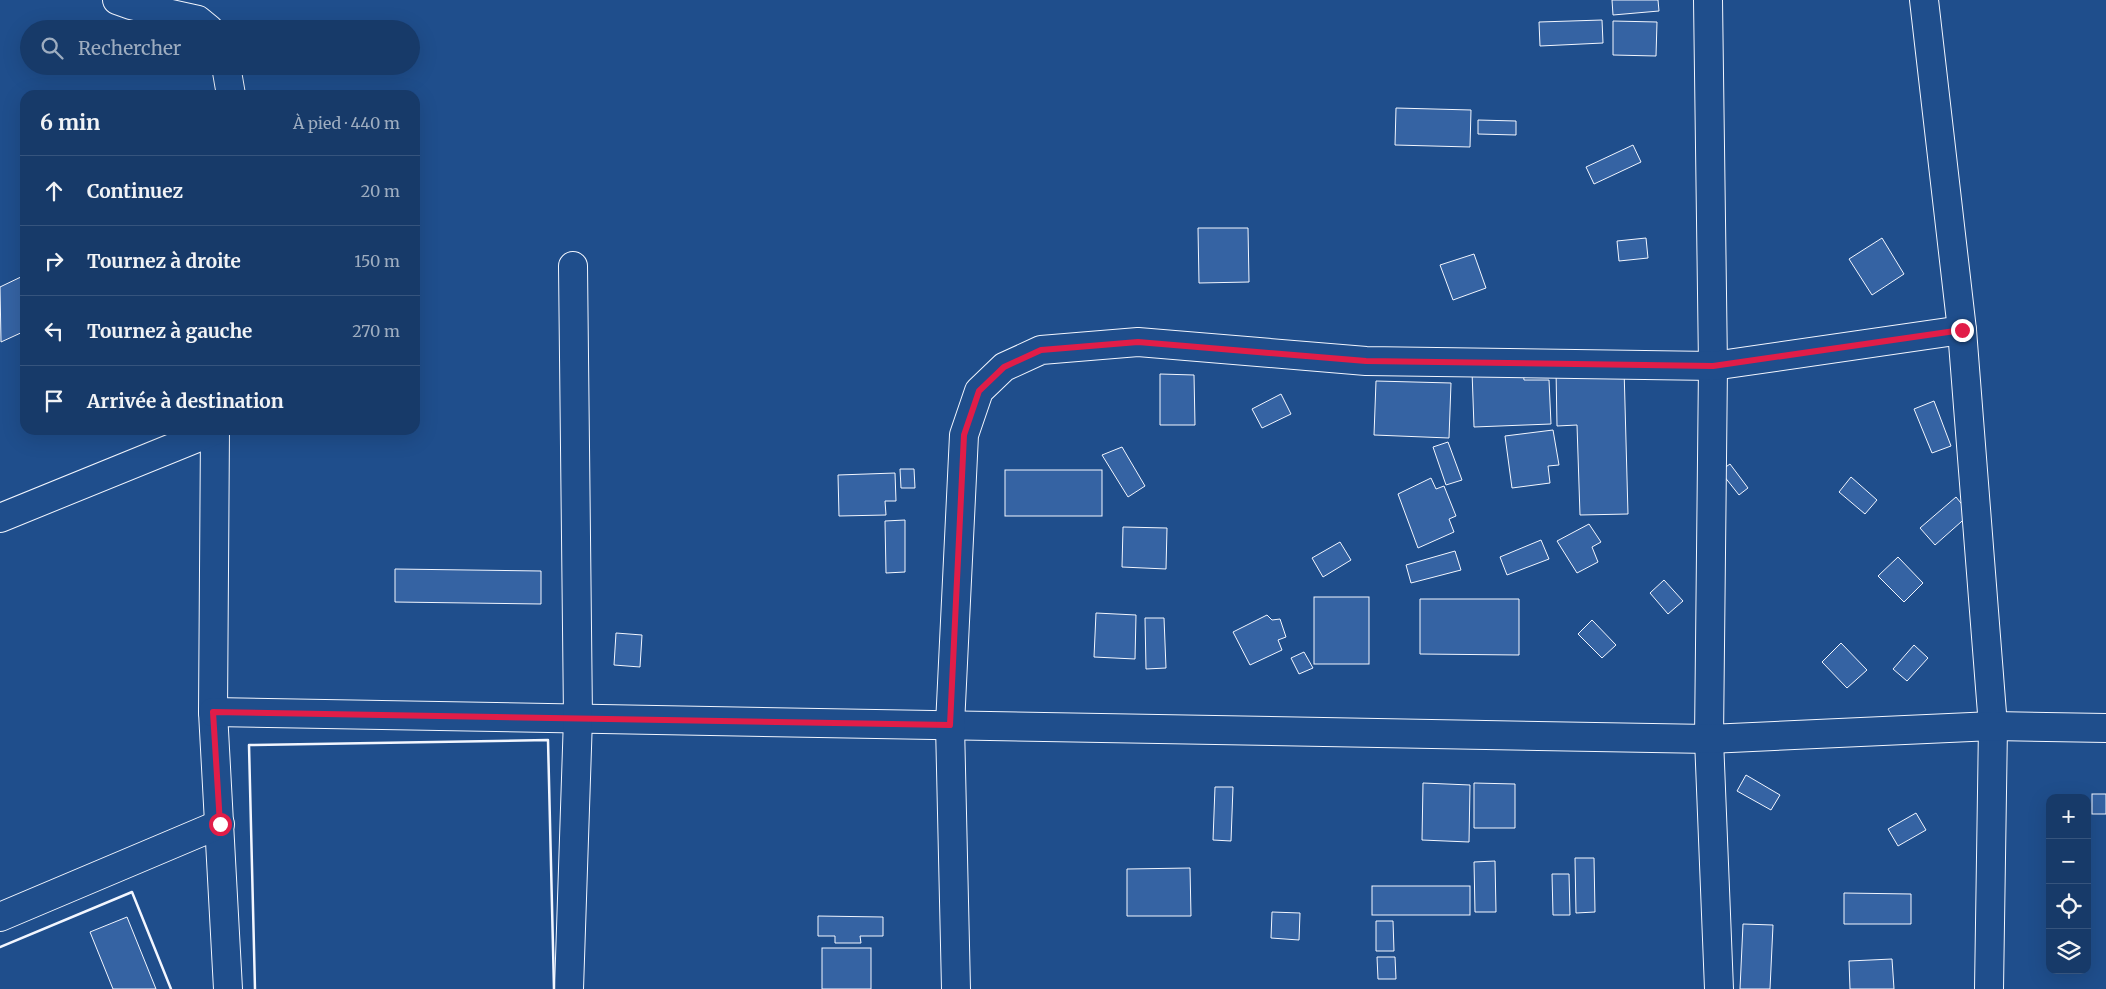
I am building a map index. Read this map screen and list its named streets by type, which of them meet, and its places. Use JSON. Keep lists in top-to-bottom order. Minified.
{"page":{"search":"Rechercher","heading":["6 min","À pied · 440 m"],"list":[["Continuez","20 m"],["Tournez à droite","150 m"],["Tournez à gauche","270 m"],"Arrivée à destination"],"map_buttons":["+","−"]}}
